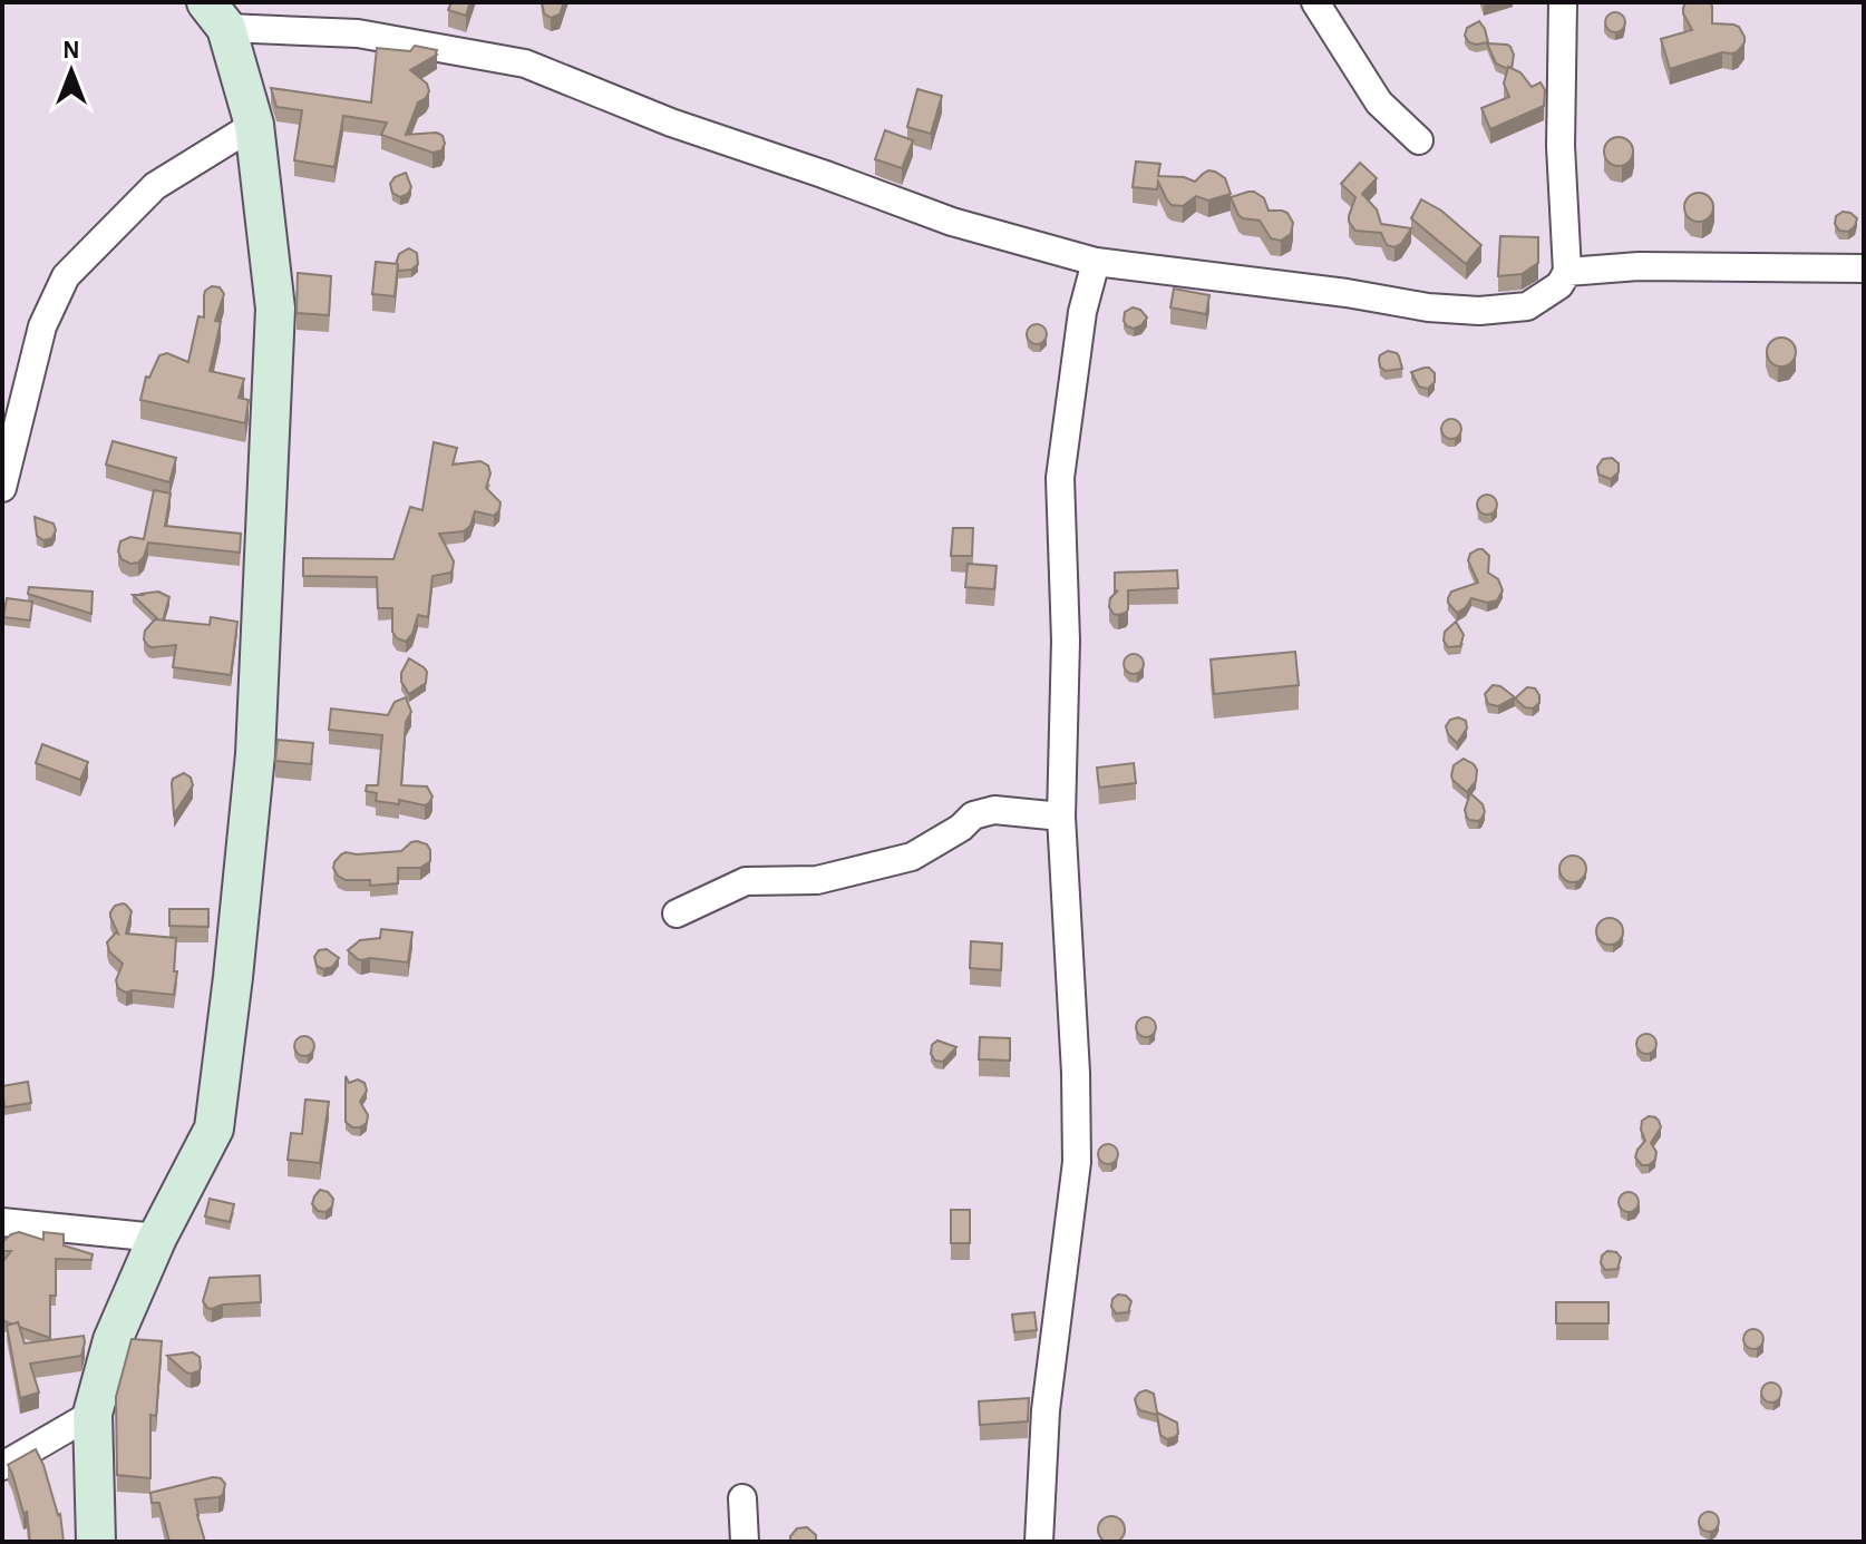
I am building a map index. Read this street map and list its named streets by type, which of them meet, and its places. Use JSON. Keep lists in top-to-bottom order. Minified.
{"north":"top"}
